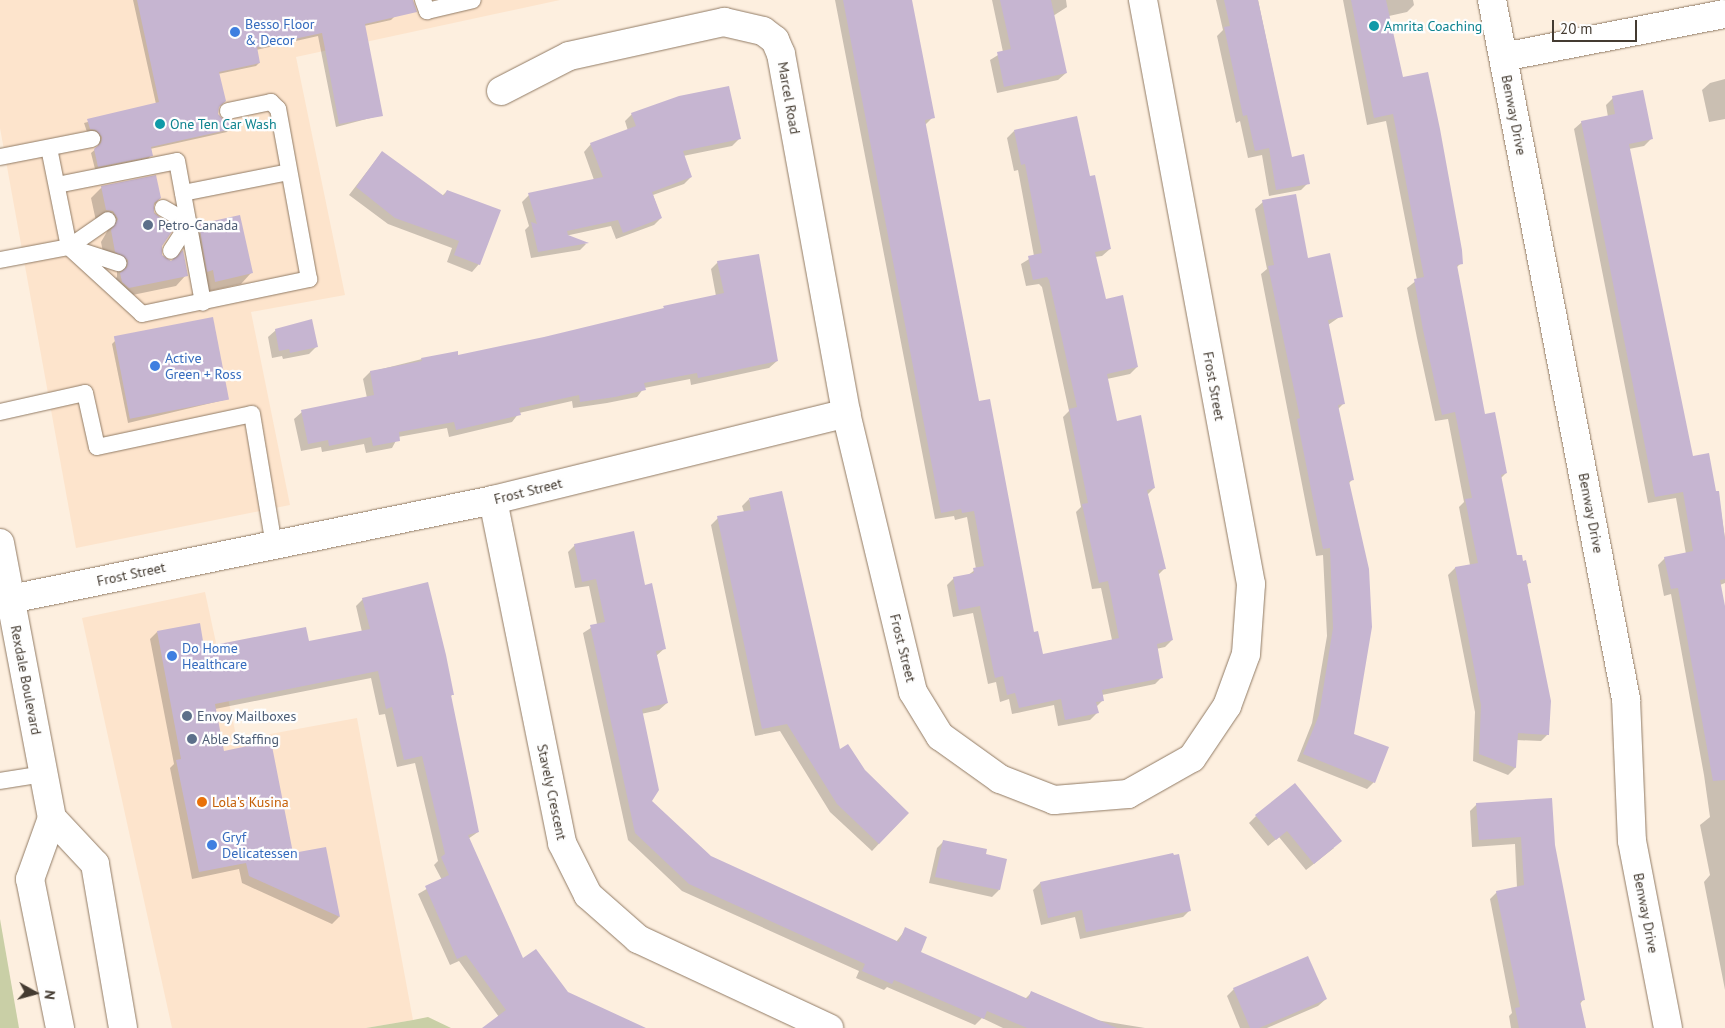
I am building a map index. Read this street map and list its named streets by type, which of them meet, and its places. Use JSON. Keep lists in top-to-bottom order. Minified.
{"streets":{"street":["Marcel Road","Benway Drive","Frost Street","Rexdale Boulevard","Stavely Crescent"]},"crossings":[["Marcel Road","Frost Street"],["Frost Street","Rexdale Boulevard"],["Frost Street","Stavely Crescent"]],"places":["Amrita Coaching","Besso Floor & Decor","One Ten Car Wash","Petro-Canada","Active Green + Ross","Do Home Healthcare","Envoy Mailboxes","Able Staffing","Lola's Kusina","Gryf Delicatessen"],"scale_bar":"20 m","north":"right"}
